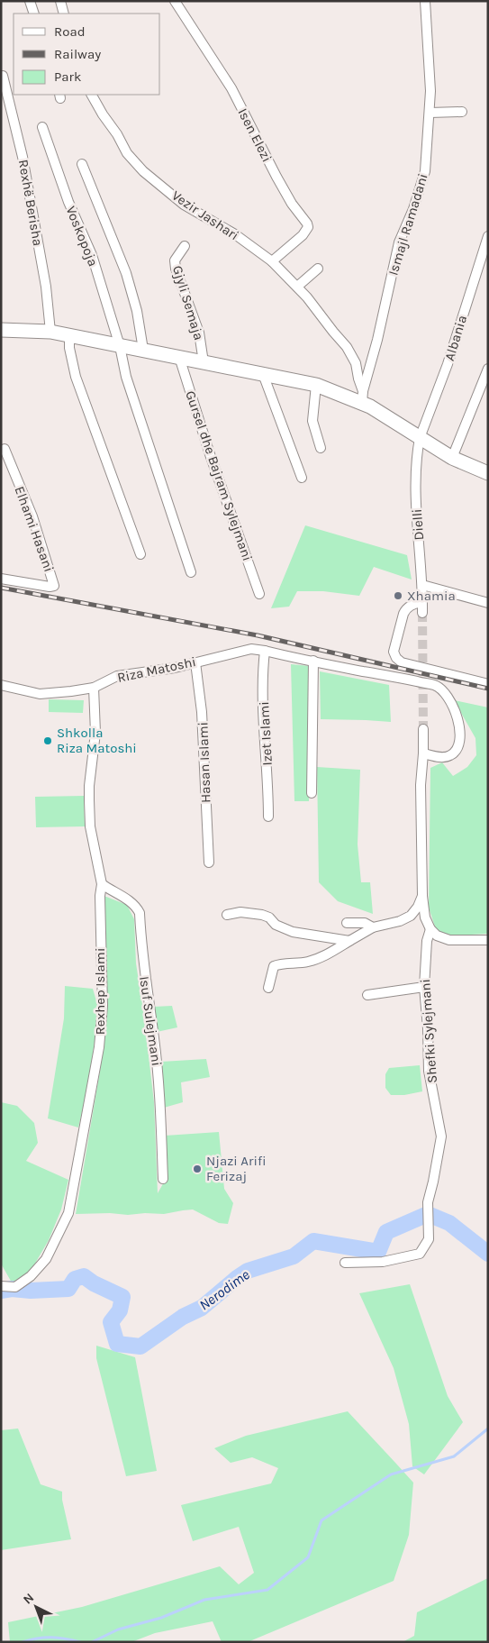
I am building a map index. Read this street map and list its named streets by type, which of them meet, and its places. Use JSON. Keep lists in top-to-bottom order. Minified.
{"streets":{"street":["Isen Elezi","Rexhë Berisha","Vezir Jashari","Ismajl Ramadani","Voskopoja","Gjyli Semaja","Albania","Gursel dhe Bajram Sylejmani","Dielli","Elhami Hasani","Riza Matoshi","Izet Islami","Hasan Islami","Rexhep Islami","Isuf Sulejmani","Shefki Sylejmani"]},"crossings":[["Isen Elezi","Vezir Jashari"],["Vezir Jashari","Ismajl Ramadani"],["Albania","Dielli"],["Riza Matoshi","Izet Islami"],["Riza Matoshi","Hasan Islami"],["Riza Matoshi","Rexhep Islami"],["Rexhep Islami","Isuf Sulejmani"]],"water":["Nerodime"],"places":["Xhamia","Shkolla Riza Matoshi","Njazi Arifi Ferizaj"],"legend":["Road","Railway","Park"],"north":"top left"}
